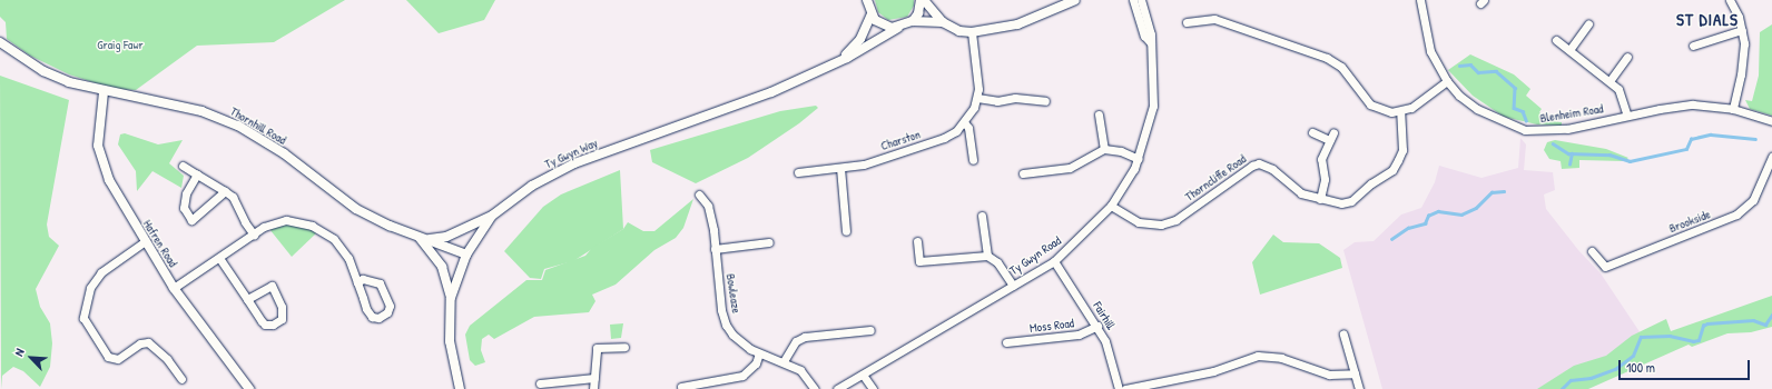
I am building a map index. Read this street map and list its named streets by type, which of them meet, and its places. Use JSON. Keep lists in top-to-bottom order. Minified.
{"streets":{"street":["Blenheim Road","Thornhill Road","Charston","Ty Gwyn Way","Thorncliffe Road","Brookside","Hafren Road","Ty Gwyn Road","Bowleaze","Fairhill","Moss Road"]},"crossings":[["Thornhill Road","Ty Gwyn Way"],["Thornhill Road","Hafren Road"],["Thorncliffe Road","Ty Gwyn Road"],["Ty Gwyn Road","Fairhill"],["Fairhill","Moss Road"]],"districts":["ST DIALS"],"parks":["Graig Fawr"],"scale_bar":"100 m","north":"top left"}
